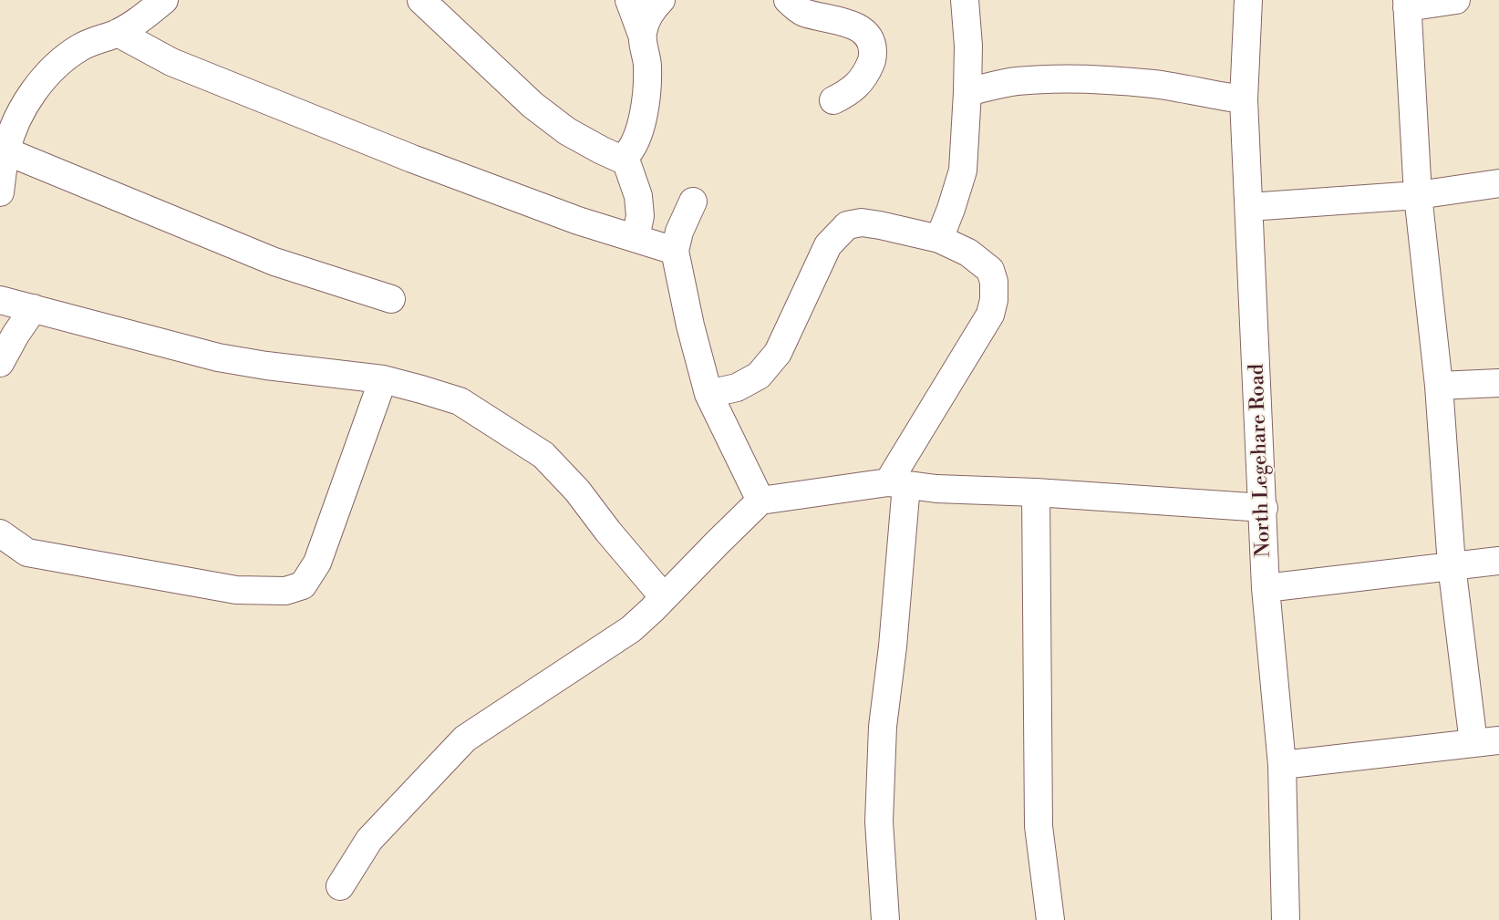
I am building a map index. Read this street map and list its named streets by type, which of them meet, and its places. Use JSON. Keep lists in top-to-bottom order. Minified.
{"streets":{"street":["North Legehare Road"]}}
